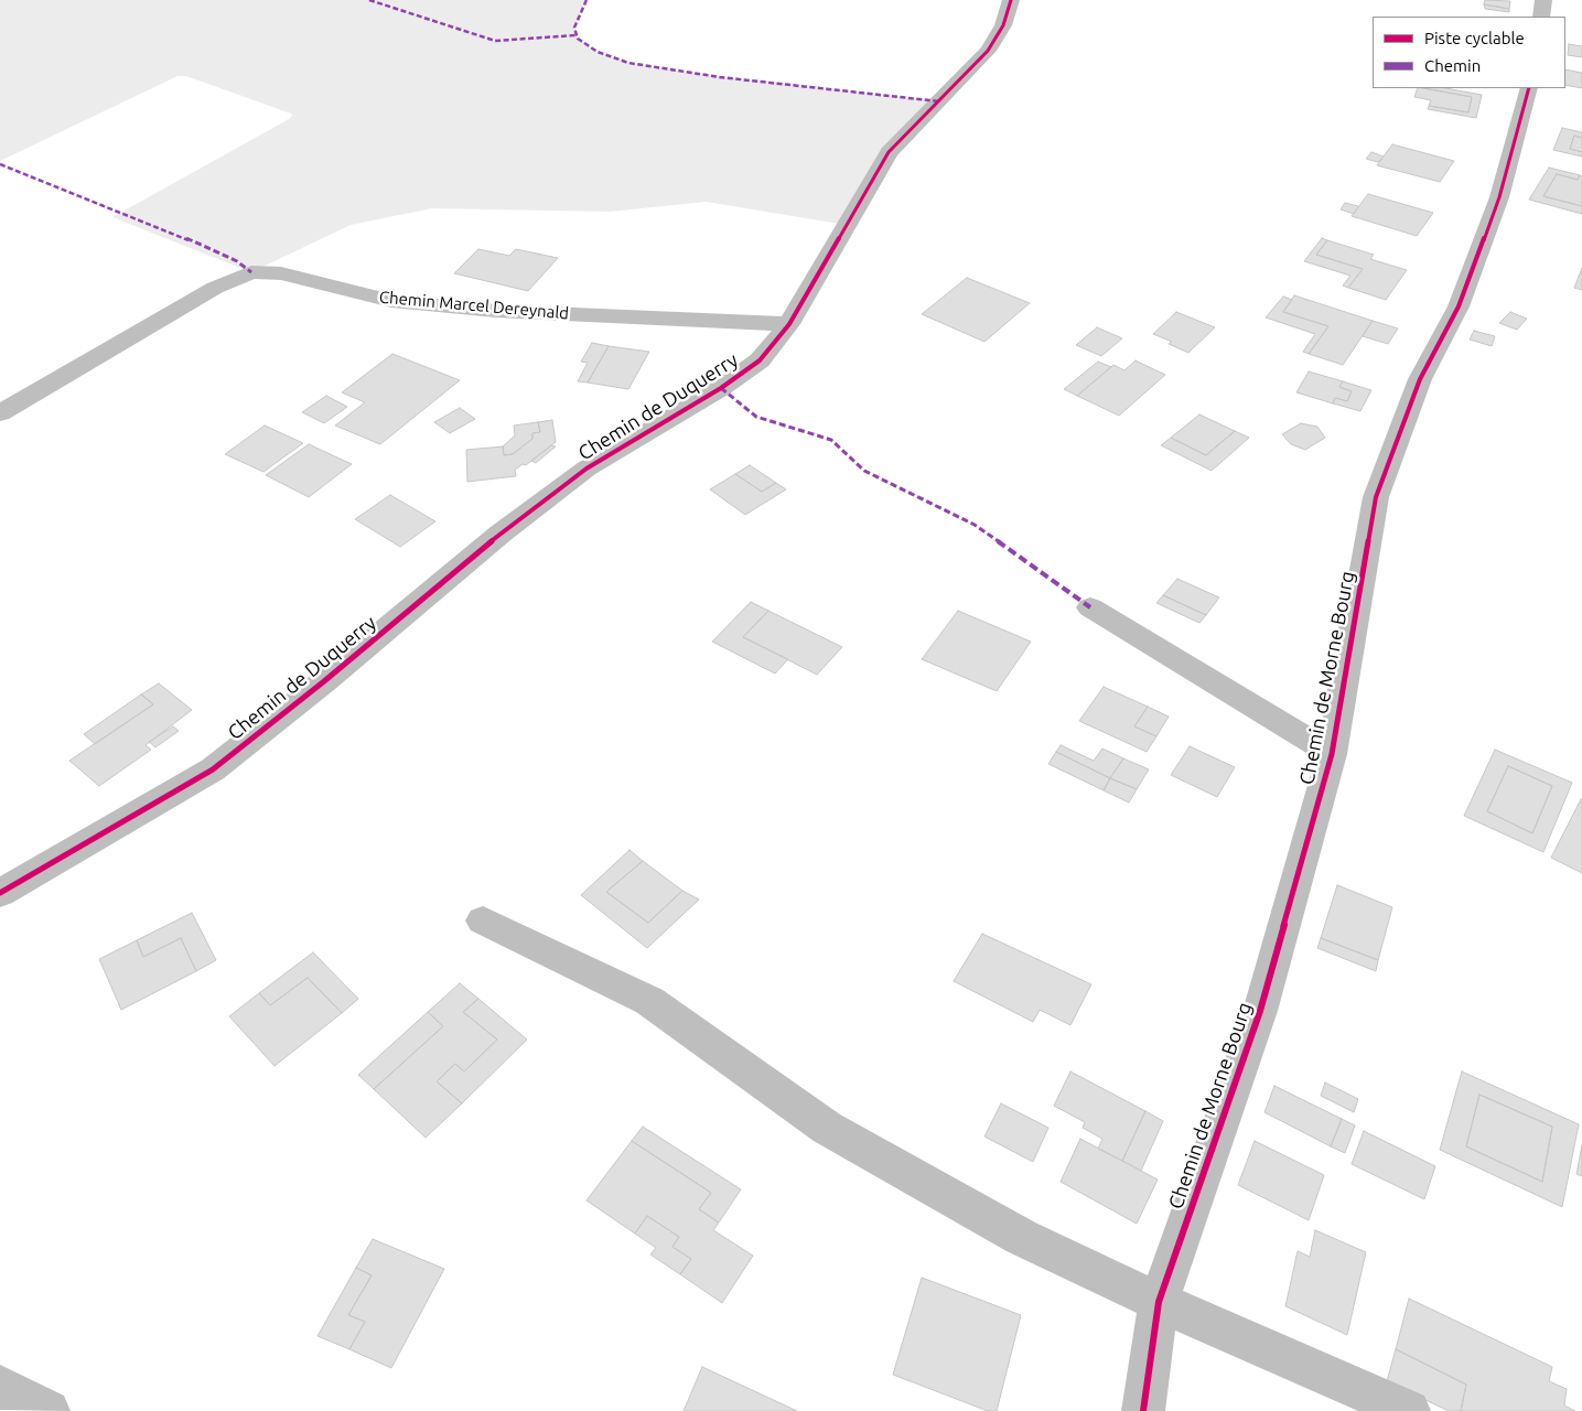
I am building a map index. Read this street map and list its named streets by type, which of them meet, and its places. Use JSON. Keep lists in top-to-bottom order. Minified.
{"streets":{"street":["Chemin Marcel Dereynald","Chemin de Duquerry","Chemin de Morne Bourg"]},"crossings":[["Chemin Marcel Dereynald","Chemin de Duquerry"]],"legend":["Piste cyclable","Chemin"]}
